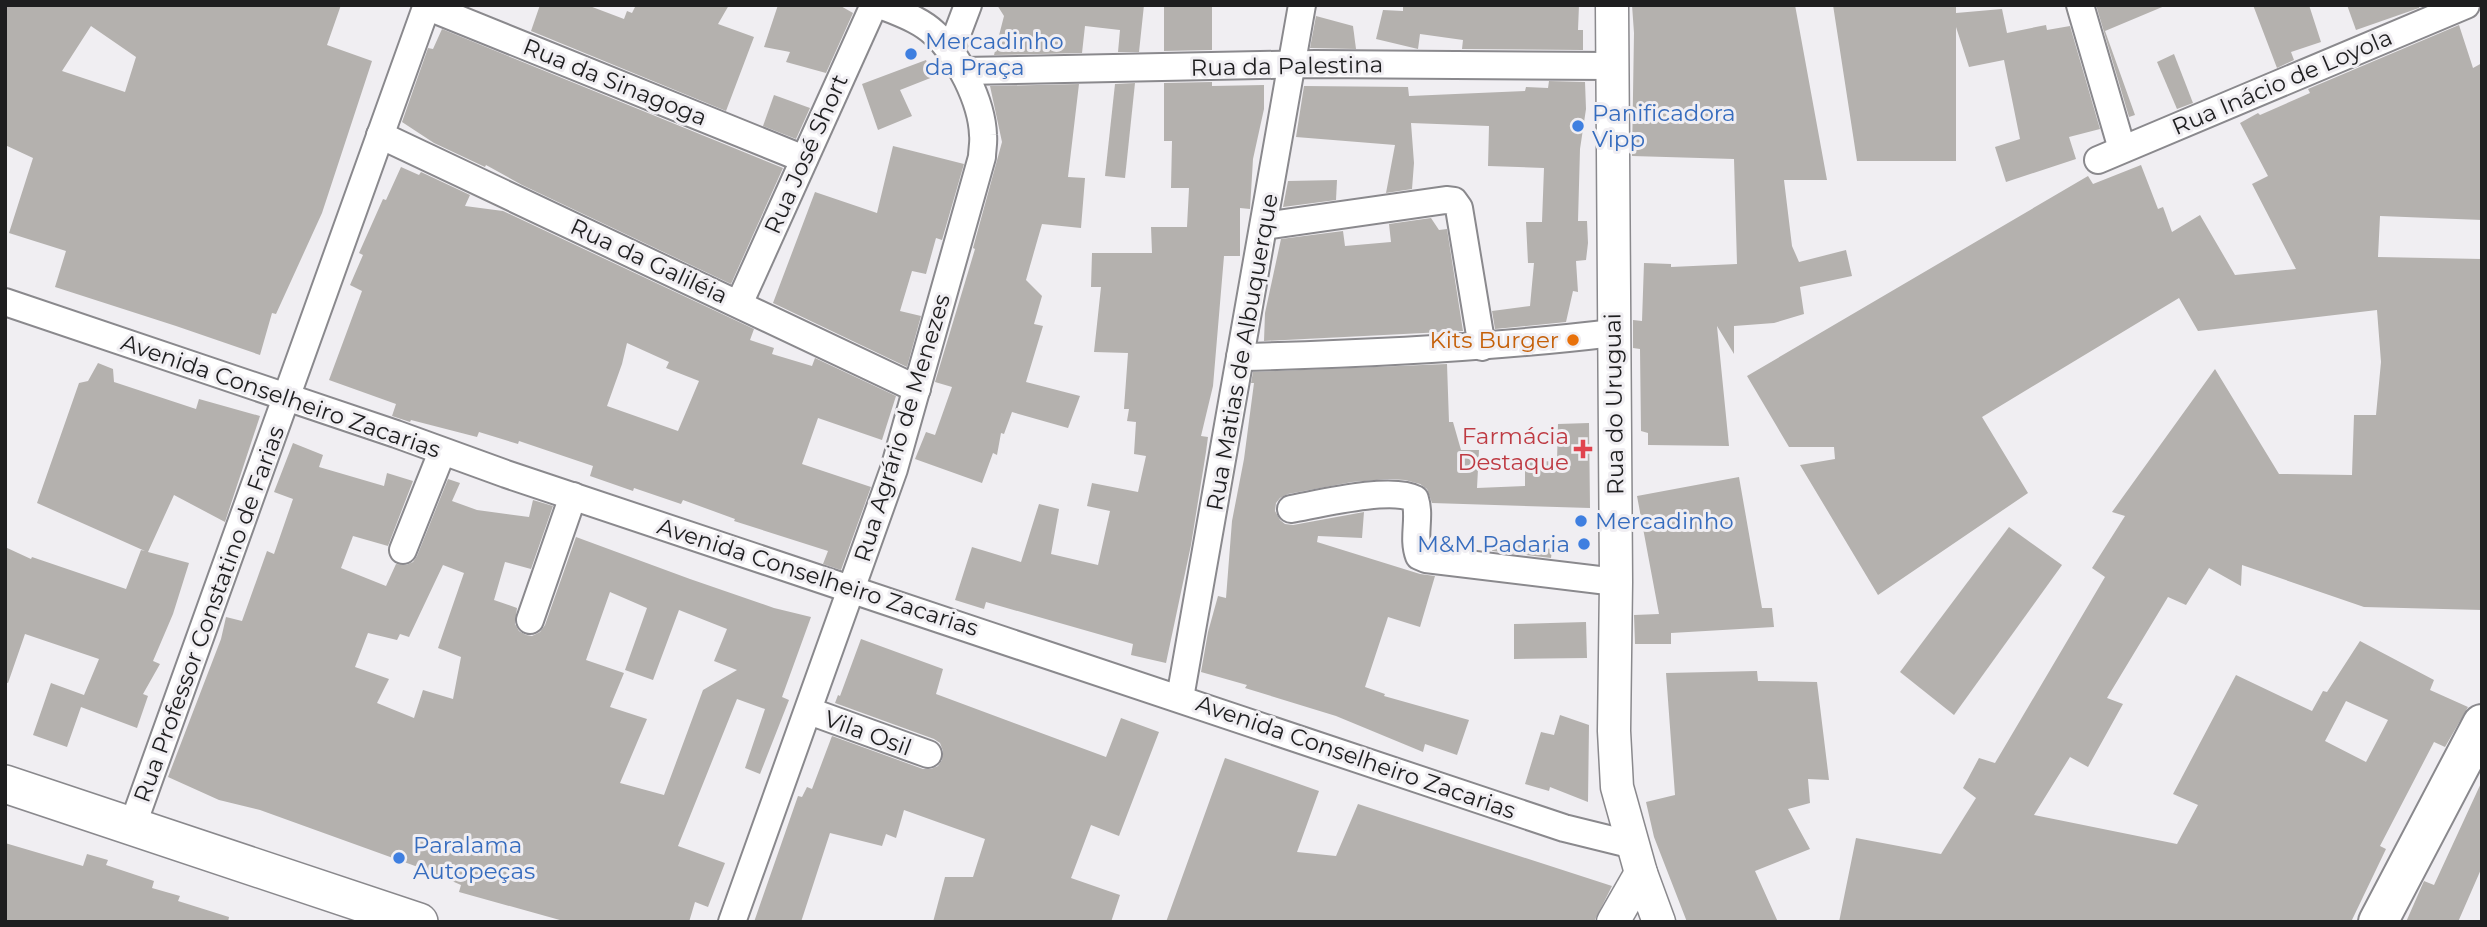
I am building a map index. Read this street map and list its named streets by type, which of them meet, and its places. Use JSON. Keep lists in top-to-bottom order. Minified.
{"streets":{"street":["Rua da Palestina","Rua da Sinagoga","Rua Inácio de Loyola","Rua José Short","Rua da Galiléia","Rua Matias de Albuquerque","Avenida Conselheiro Zacarias","Rua do Uruguai","Rua Agrário de Menezes","Rua Professor Constatino de Farias","Vila Osil"]},"crossings":[["Rua da Palestina","Rua Matias de Albuquerque"],["Rua da Palestina","Rua do Uruguai"],["Rua da Palestina","Rua Agrário de Menezes"],["Rua da Sinagoga","Rua José Short"],["Rua da Sinagoga","Rua Professor Constatino de Farias"],["Rua José Short","Rua da Galiléia"],["Rua da Galiléia","Rua Agrário de Menezes"],["Rua da Galiléia","Rua Professor Constatino de Farias"],["Rua Matias de Albuquerque","Avenida Conselheiro Zacarias"],["Avenida Conselheiro Zacarias","Rua do Uruguai"],["Avenida Conselheiro Zacarias","Rua Agrário de Menezes"],["Avenida Conselheiro Zacarias","Rua Professor Constatino de Farias"],["Rua Agrário de Menezes","Vila Osil"]],"places":{"other":["Mercadinho da Praça","Panificadora Vipp","Kits Burger","Mercadinho","M&M Padaria","Paralama Autopeças"],"health":["Farmácia Destaque"]}}
